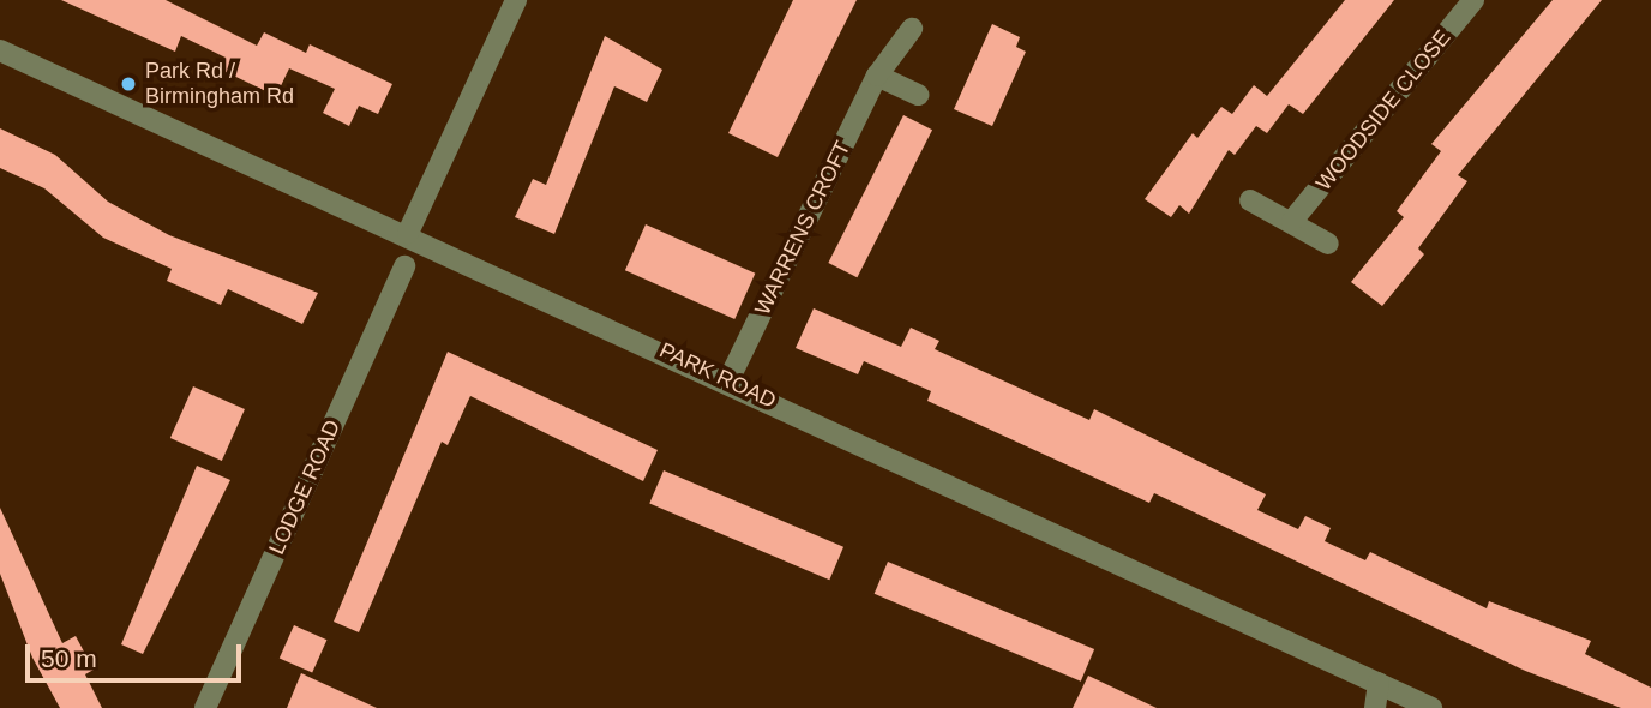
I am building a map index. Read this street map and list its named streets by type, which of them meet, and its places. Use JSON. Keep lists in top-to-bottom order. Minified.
{"streets":{"street":["WOODSIDE CLOSE","WARRENS CROFT","PARK ROAD","LODGE ROAD"]},"crossings":[["WARRENS CROFT","PARK ROAD"]],"places":["Park Rd / Birmingham Rd"],"scale_bar":"50 m"}
